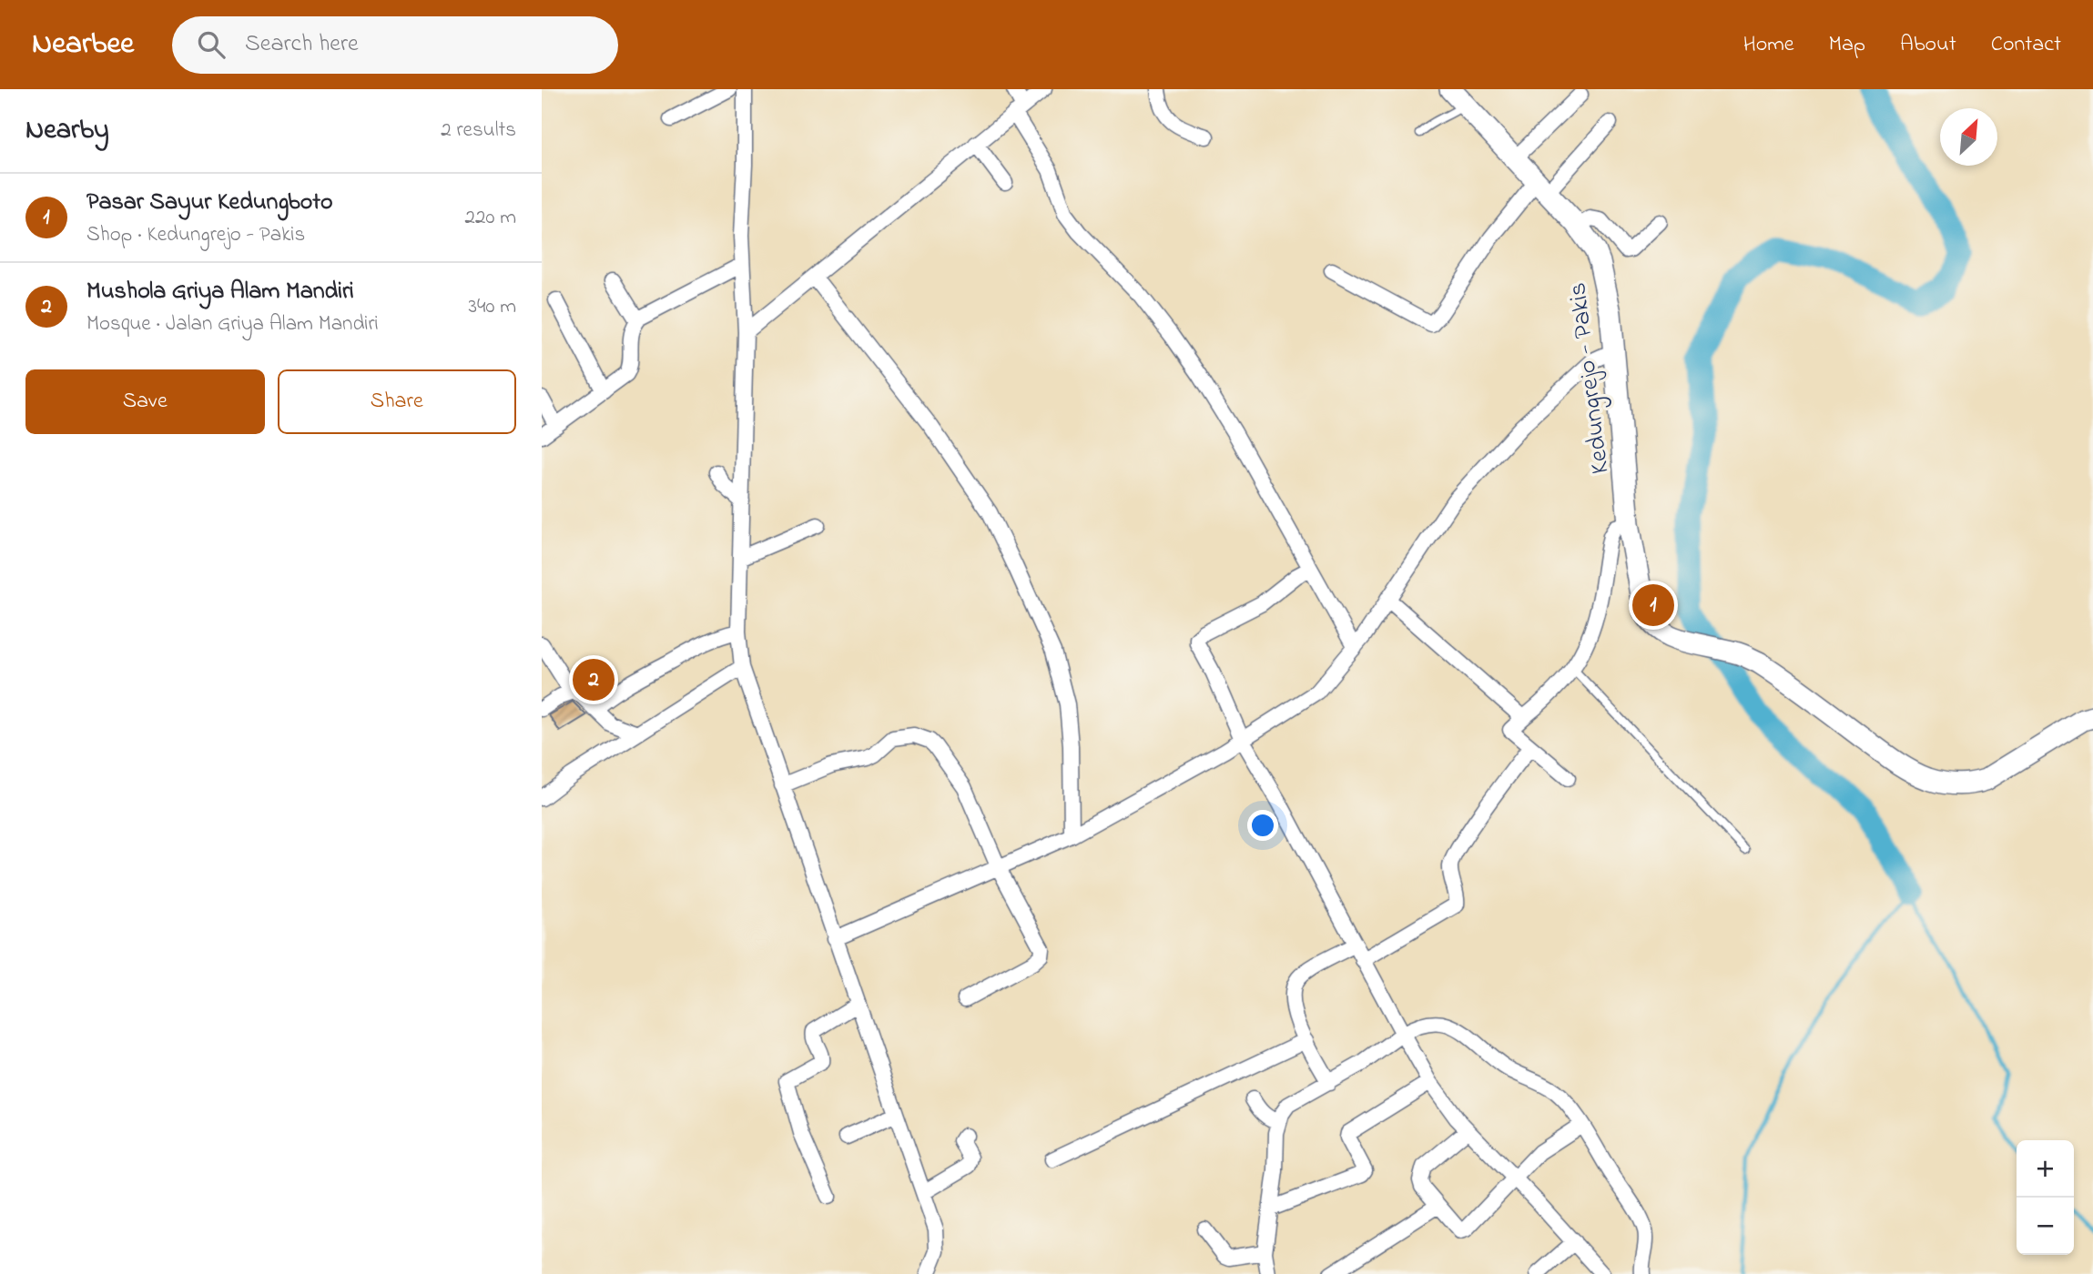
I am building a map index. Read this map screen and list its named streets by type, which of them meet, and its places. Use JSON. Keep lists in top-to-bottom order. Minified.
{"streets":{"main road":["Kedungrejo - Pakis"]},"north":"top right","page":{"header":"Nearbee","search":"Search here","nav":["Home","Map","About","Contact"],"heading":["Nearby","2 results"],"list":[{"mark":"1","name":"Pasar Sayur Kedungboto","note":"Shop · Kedungrejo - Pakis","value":"220 m"},{"mark":"2","name":"Mushola Griya Alam Mandiri","note":"Mosque · Jalan Griya Alam Mandiri","value":"340 m"}],"buttons":["Save","Share"],"pins":["1","2"],"map_buttons":["+","−"]}}
